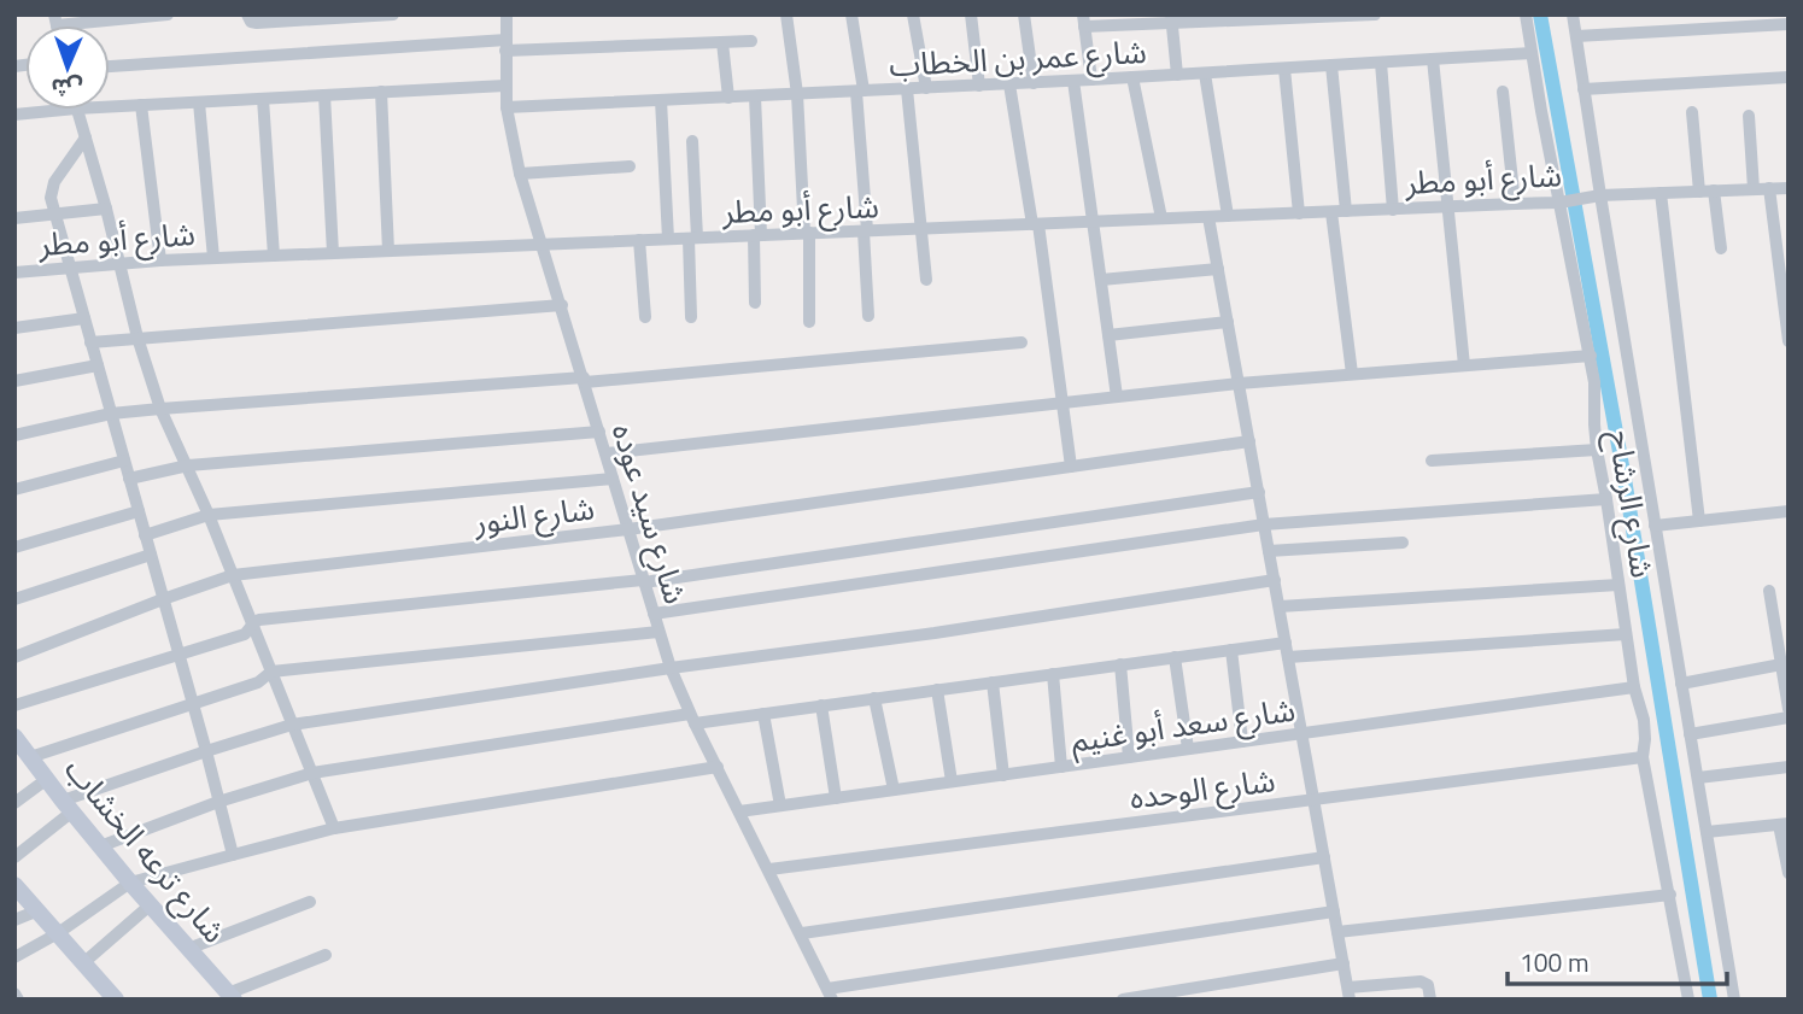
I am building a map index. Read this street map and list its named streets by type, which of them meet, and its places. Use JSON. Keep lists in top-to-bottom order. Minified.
{"streets":{"street":["شارع عمر بن الخطاب","شارع أبو مطر","شارع الرشاح","شارع سيد عوده","شارع النور","شارع سعد أبو غنيم","شارع الوحده","شارع ترعه الخشاب"]},"crossings":[["شارع عمر بن الخطاب","شارع الرشاح"],["شارع عمر بن الخطاب","شارع سيد عوده"],["شارع أبو مطر","شارع الرشاح"],["شارع أبو مطر","شارع سيد عوده"],["شارع الرشاح","شارع سعد أبو غنيم"],["شارع الرشاح","شارع الوحده"],["شارع سيد عوده","شارع النور"],["شارع سيد عوده","شارع سعد أبو غنيم"],["شارع سيد عوده","شارع الوحده"]],"scale_bar":"100 m","north":"bottom"}
